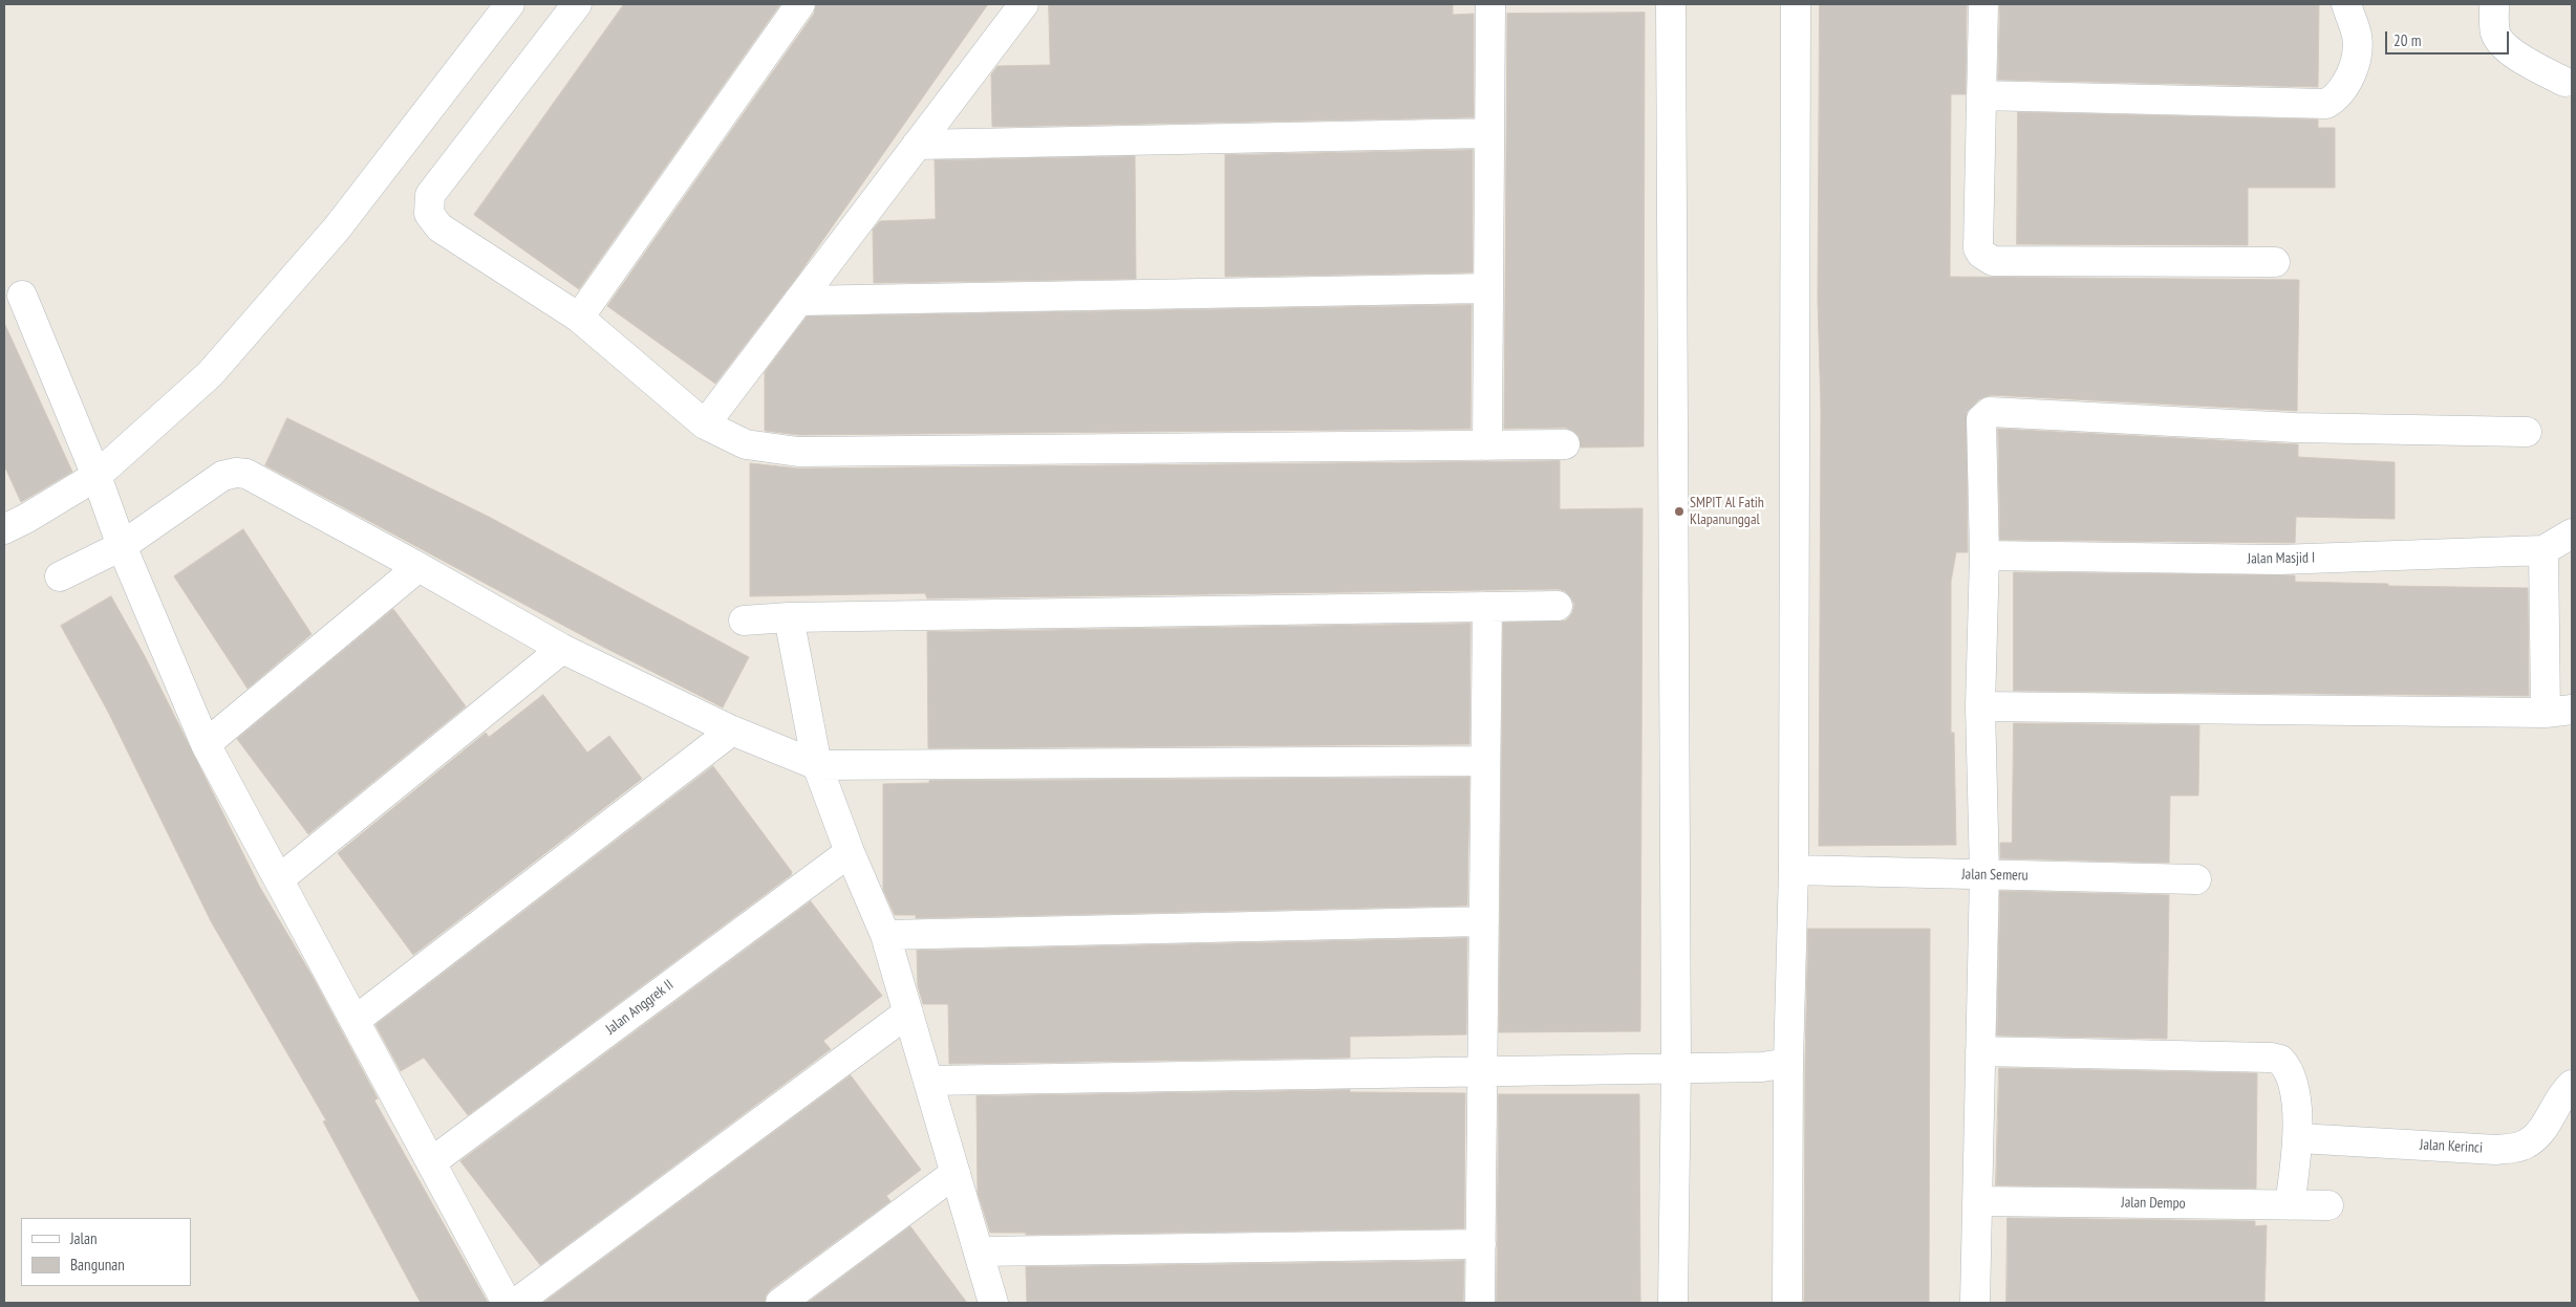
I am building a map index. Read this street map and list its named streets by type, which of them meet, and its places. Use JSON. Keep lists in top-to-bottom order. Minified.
{"streets":{"street":["Jalan Masjid I","Jalan Semeru","Jalan Anggrek II","Jalan Kerinci","Jalan Dempo"]},"places":["SMPIT Al Fatih Klapanunggal"],"legend":["Jalan","Bangunan"],"scale_bar":"20 m"}
